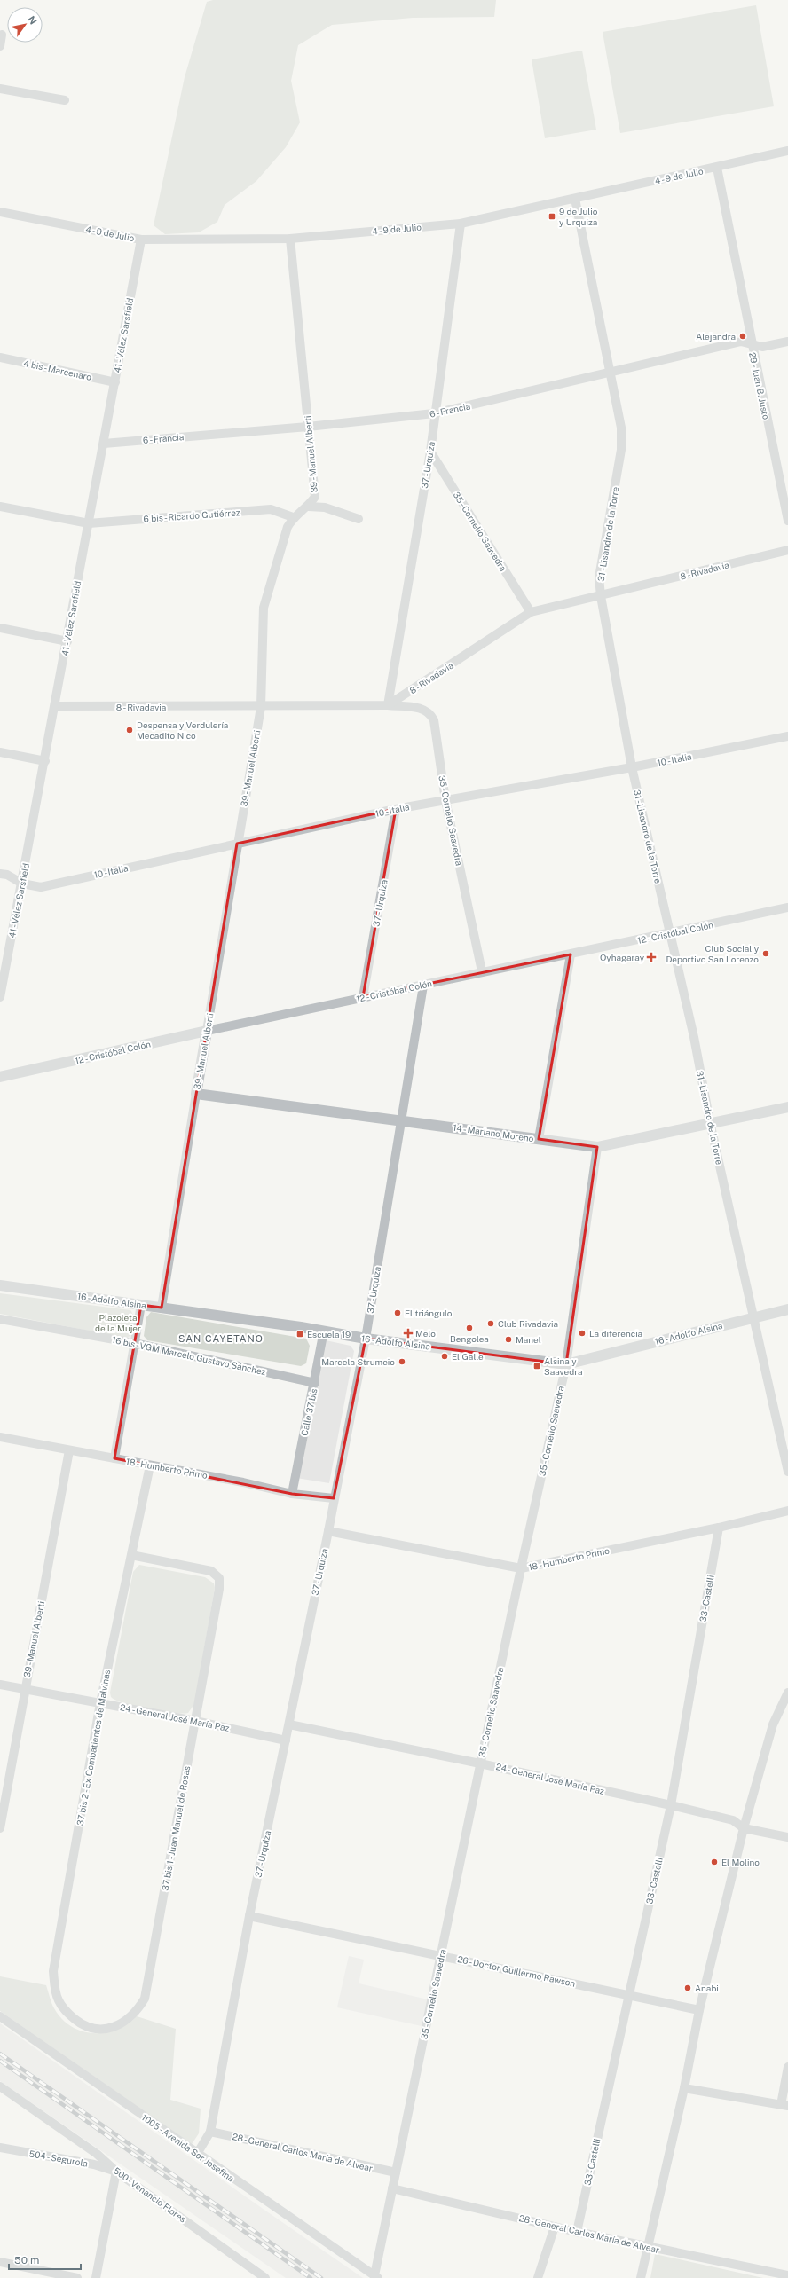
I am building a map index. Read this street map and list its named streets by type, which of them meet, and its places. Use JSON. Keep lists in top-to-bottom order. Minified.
{"streets":{"street":["4 - 9 de Julio","41 - Vélez Sarsfield","4 bis - Marcenaro","29 - Juan B. Justo","6 - Francia","39 - Manuel Alberti","37 - Urquiza","6 bis - Ricardo Gutiérrez","35 - Cornelio Saavedra","31 - Lisandro de la Torre","8 - Rivadavia","10 - Italia","12 - Cristóbal Colón","14 - Mariano Moreno","16 - Adolfo Alsina","16 bis - VGM Marcelo Gustavo Sánchez","Calle 37 bis","18 - Humberto Primo","33 - Castelli","24 - General José María Paz","37 bis 2 - Ex Combatientes de Malvinas","37 bis 1 - Juan Manuel de Rosas","26 - Doctor Guillermo Rawson","1005 - Avenida Sor Josefina","28 - General Carlos María de Alvear","504 - Segurola","500 - Venancio Flores"]},"crossings":[["4 - 9 de Julio","41 - Vélez Sarsfield"],["4 - 9 de Julio","29 - Juan B. Justo"],["4 - 9 de Julio","39 - Manuel Alberti"],["4 - 9 de Julio","37 - Urquiza"],["4 - 9 de Julio","31 - Lisandro de la Torre"],["41 - Vélez Sarsfield","4 bis - Marcenaro"],["41 - Vélez Sarsfield","6 - Francia"],["41 - Vélez Sarsfield","6 bis - Ricardo Gutiérrez"],["41 - Vélez Sarsfield","8 - Rivadavia"],["41 - Vélez Sarsfield","10 - Italia"],["29 - Juan B. Justo","6 - Francia"],["6 - Francia","39 - Manuel Alberti"],["6 - Francia","37 - Urquiza"],["6 - Francia","31 - Lisandro de la Torre"],["39 - Manuel Alberti","6 bis - Ricardo Gutiérrez"],["39 - Manuel Alberti","8 - Rivadavia"],["39 - Manuel Alberti","10 - Italia"],["39 - Manuel Alberti","12 - Cristóbal Colón"],["39 - Manuel Alberti","14 - Mariano Moreno"],["39 - Manuel Alberti","16 - Adolfo Alsina"],["39 - Manuel Alberti","18 - Humberto Primo"],["39 - Manuel Alberti","24 - General José María Paz"],["37 - Urquiza","35 - Cornelio Saavedra"],["37 - Urquiza","8 - Rivadavia"],["37 - Urquiza","10 - Italia"],["37 - Urquiza","12 - Cristóbal Colón"],["37 - Urquiza","14 - Mariano Moreno"],["37 - Urquiza","16 - Adolfo Alsina"],["37 - Urquiza","18 - Humberto Primo"],["37 - Urquiza","24 - General José María Paz"],["37 - Urquiza","26 - Doctor Guillermo Rawson"],["37 - Urquiza","1005 - Avenida Sor Josefina"],["37 - Urquiza","28 - General Carlos María de Alvear"],["35 - Cornelio Saavedra","8 - Rivadavia"],["35 - Cornelio Saavedra","10 - Italia"],["35 - Cornelio Saavedra","12 - Cristóbal Colón"],["35 - Cornelio Saavedra","14 - Mariano Moreno"],["35 - Cornelio Saavedra","16 - Adolfo Alsina"],["35 - Cornelio Saavedra","18 - Humberto Primo"],["35 - Cornelio Saavedra","24 - General José María Paz"],["35 - Cornelio Saavedra","26 - Doctor Guillermo Rawson"],["35 - Cornelio Saavedra","1005 - Avenida Sor Josefina"],["35 - Cornelio Saavedra","28 - General Carlos María de Alvear"],["31 - Lisandro de la Torre","8 - Rivadavia"],["31 - Lisandro de la Torre","10 - Italia"],["31 - Lisandro de la Torre","12 - Cristóbal Colón"],["31 - Lisandro de la Torre","14 - Mariano Moreno"],["31 - Lisandro de la Torre","16 - Adolfo Alsina"],["16 - Adolfo Alsina","Calle 37 bis"],["16 bis - VGM Marcelo Gustavo Sánchez","Calle 37 bis"],["Calle 37 bis","18 - Humberto Primo"],["18 - Humberto Primo","33 - Castelli"],["18 - Humberto Primo","37 bis 2 - Ex Combatientes de Malvinas"],["33 - Castelli","24 - General José María Paz"],["33 - Castelli","26 - Doctor Guillermo Rawson"],["33 - Castelli","28 - General Carlos María de Alvear"],["24 - General José María Paz","37 bis 2 - Ex Combatientes de Malvinas"],["24 - General José María Paz","37 bis 1 - Juan Manuel de Rosas"],["37 bis 2 - Ex Combatientes de Malvinas","37 bis 1 - Juan Manuel de Rosas"],["504 - Segurola","500 - Venancio Flores"]],"districts":["SAN CAYETANO"],"parks":["Plazoleta de la Mujer"],"places":{"transit":["9 de Julio y Urquiza","Escuela 19","Alsina y Saavedra"],"other":["Alejandra","Despensa y Verdulería Mecadito Nico","Club Social y Deportivo San Lorenzo","El triángulo","Club Rivadavia","Bengolea","La diferencia","Manel","El Galle","Marcela Strumeio","El Molino","Anabi"],"health":["Oyhagaray","Melo"]},"scale_bar":"50 m","north":"top right"}
